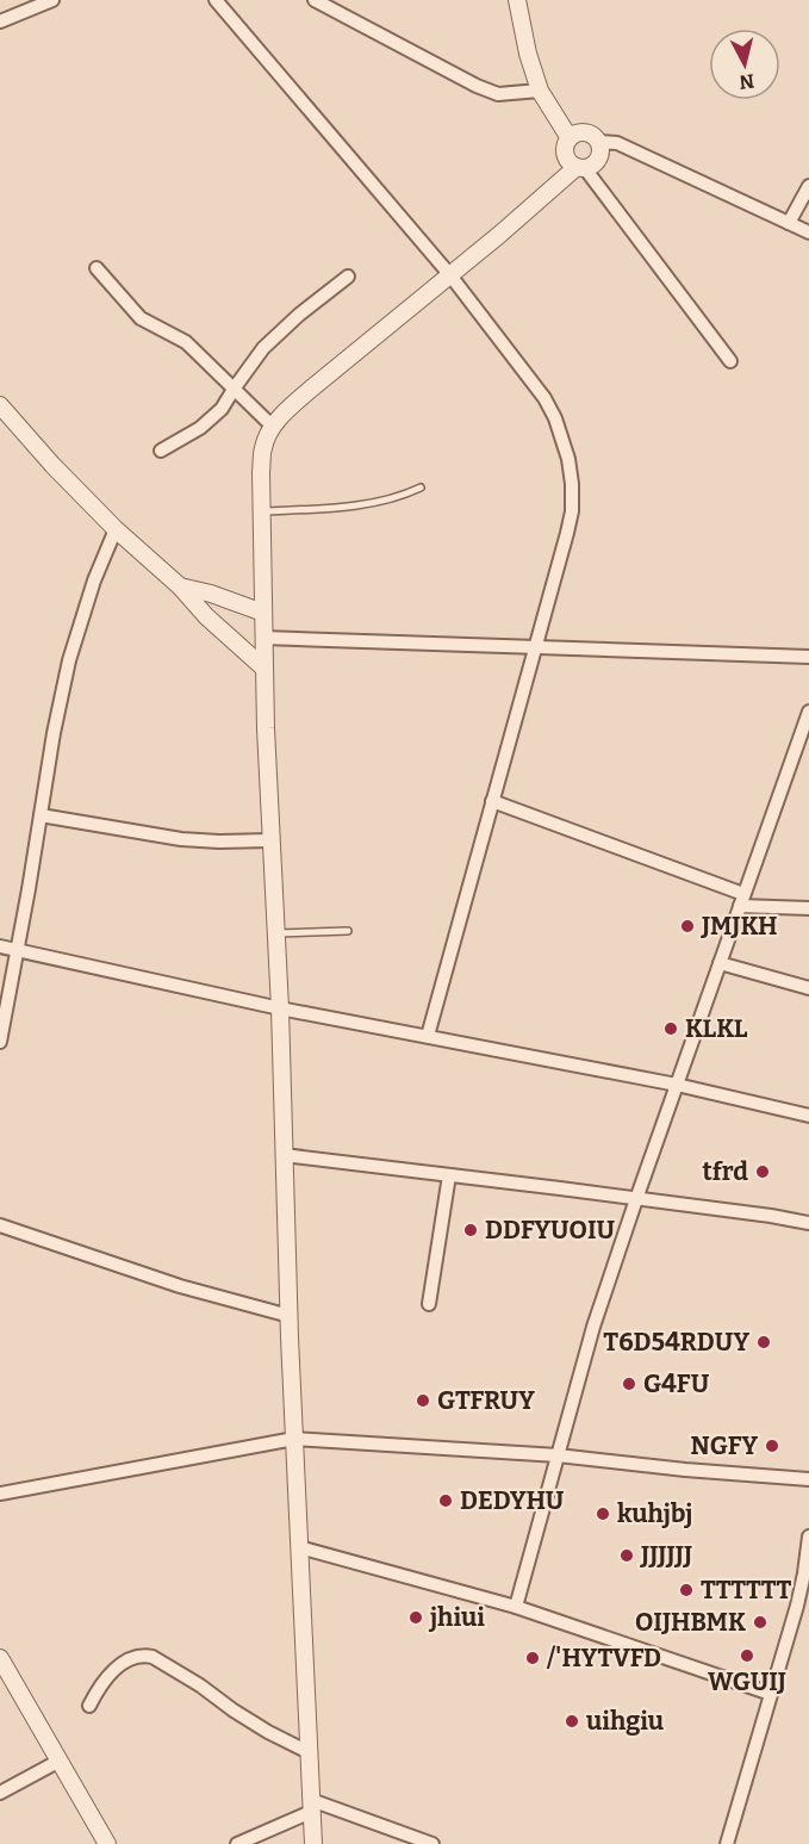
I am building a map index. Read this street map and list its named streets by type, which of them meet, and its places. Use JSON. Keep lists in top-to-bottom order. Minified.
{"places":["JMJKH","KLKL","tfrd","DDFYUOIU","T6D54RDUY","G4FU","GTFRUY","NGFY","DEDYHU","kuhjbj","JJJJJJ","TTTTTT","jhiui","OIJHBMK","WGUIJ","/'HYTVFD","uihgiu"],"north":"bottom"}
